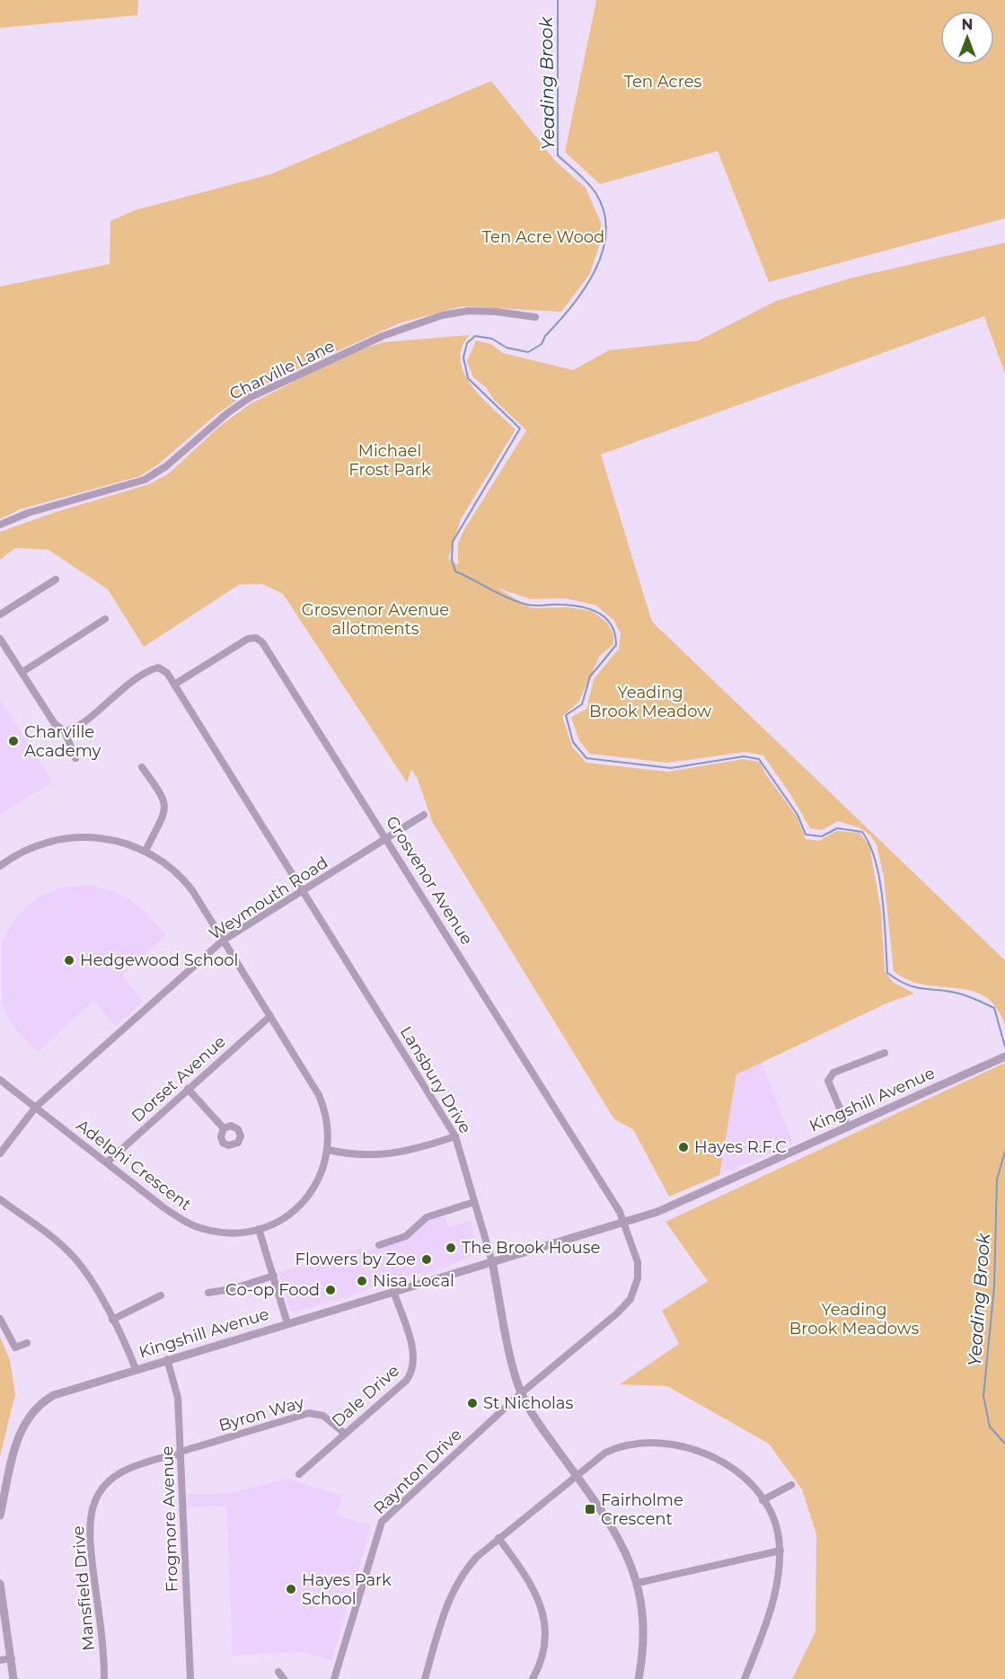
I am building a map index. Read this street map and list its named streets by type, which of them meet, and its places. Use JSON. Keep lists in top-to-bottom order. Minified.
{"streets":{"street":["Charville Lane","Grosvenor Avenue","Weymouth Road","Dorset Avenue","Lansbury Drive","Kingshill Avenue","Adelphi Crescent","Dale Drive","Byron Way","Raynton Drive","Frogmore Avenue","Mansfield Drive"]},"crossings":[["Grosvenor Avenue","Weymouth Road"],["Grosvenor Avenue","Lansbury Drive"],["Grosvenor Avenue","Kingshill Avenue"],["Grosvenor Avenue","Raynton Drive"],["Weymouth Road","Lansbury Drive"],["Weymouth Road","Adelphi Crescent"],["Dorset Avenue","Adelphi Crescent"],["Lansbury Drive","Kingshill Avenue"],["Lansbury Drive","Raynton Drive"],["Kingshill Avenue","Dale Drive"],["Kingshill Avenue","Raynton Drive"],["Kingshill Avenue","Frogmore Avenue"],["Dale Drive","Byron Way"],["Byron Way","Frogmore Avenue"],["Byron Way","Mansfield Drive"],["Frogmore Avenue","Mansfield Drive"]],"water":["Yeading Brook"],"parks":["Ten Acres","Ten Acre Wood","Michael Frost Park","Grosvenor Avenue allotments","Yeading Brook Meadow","Yeading Brook Meadows"],"places":{"other":["Charville Academy","Hedgewood School","Hayes R.F.C","The Brook House","Flowers by Zoe","Nisa Local","Co-op Food","St Nicholas","Hayes Park School"],"transit":["Fairholme Crescent"]},"north":"top"}
